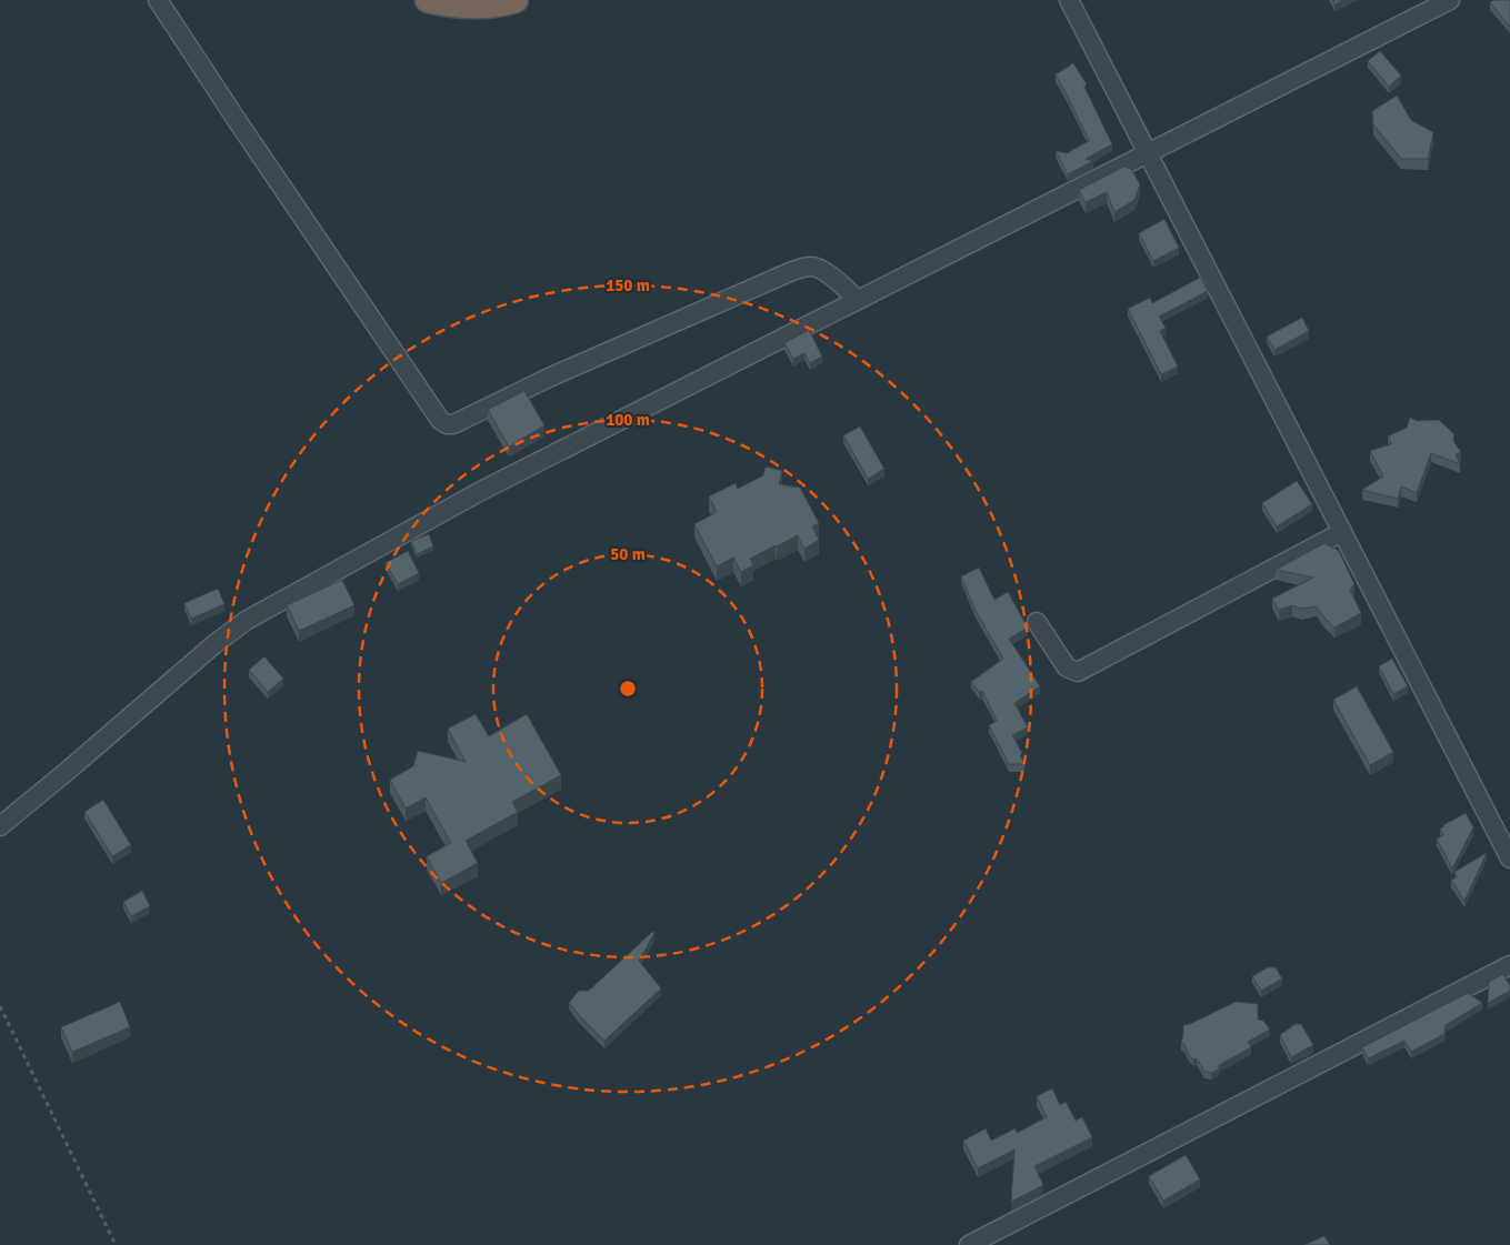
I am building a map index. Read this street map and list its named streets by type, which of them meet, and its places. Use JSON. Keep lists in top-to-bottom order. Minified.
{"rings":["150 m","100 m","50 m"]}
